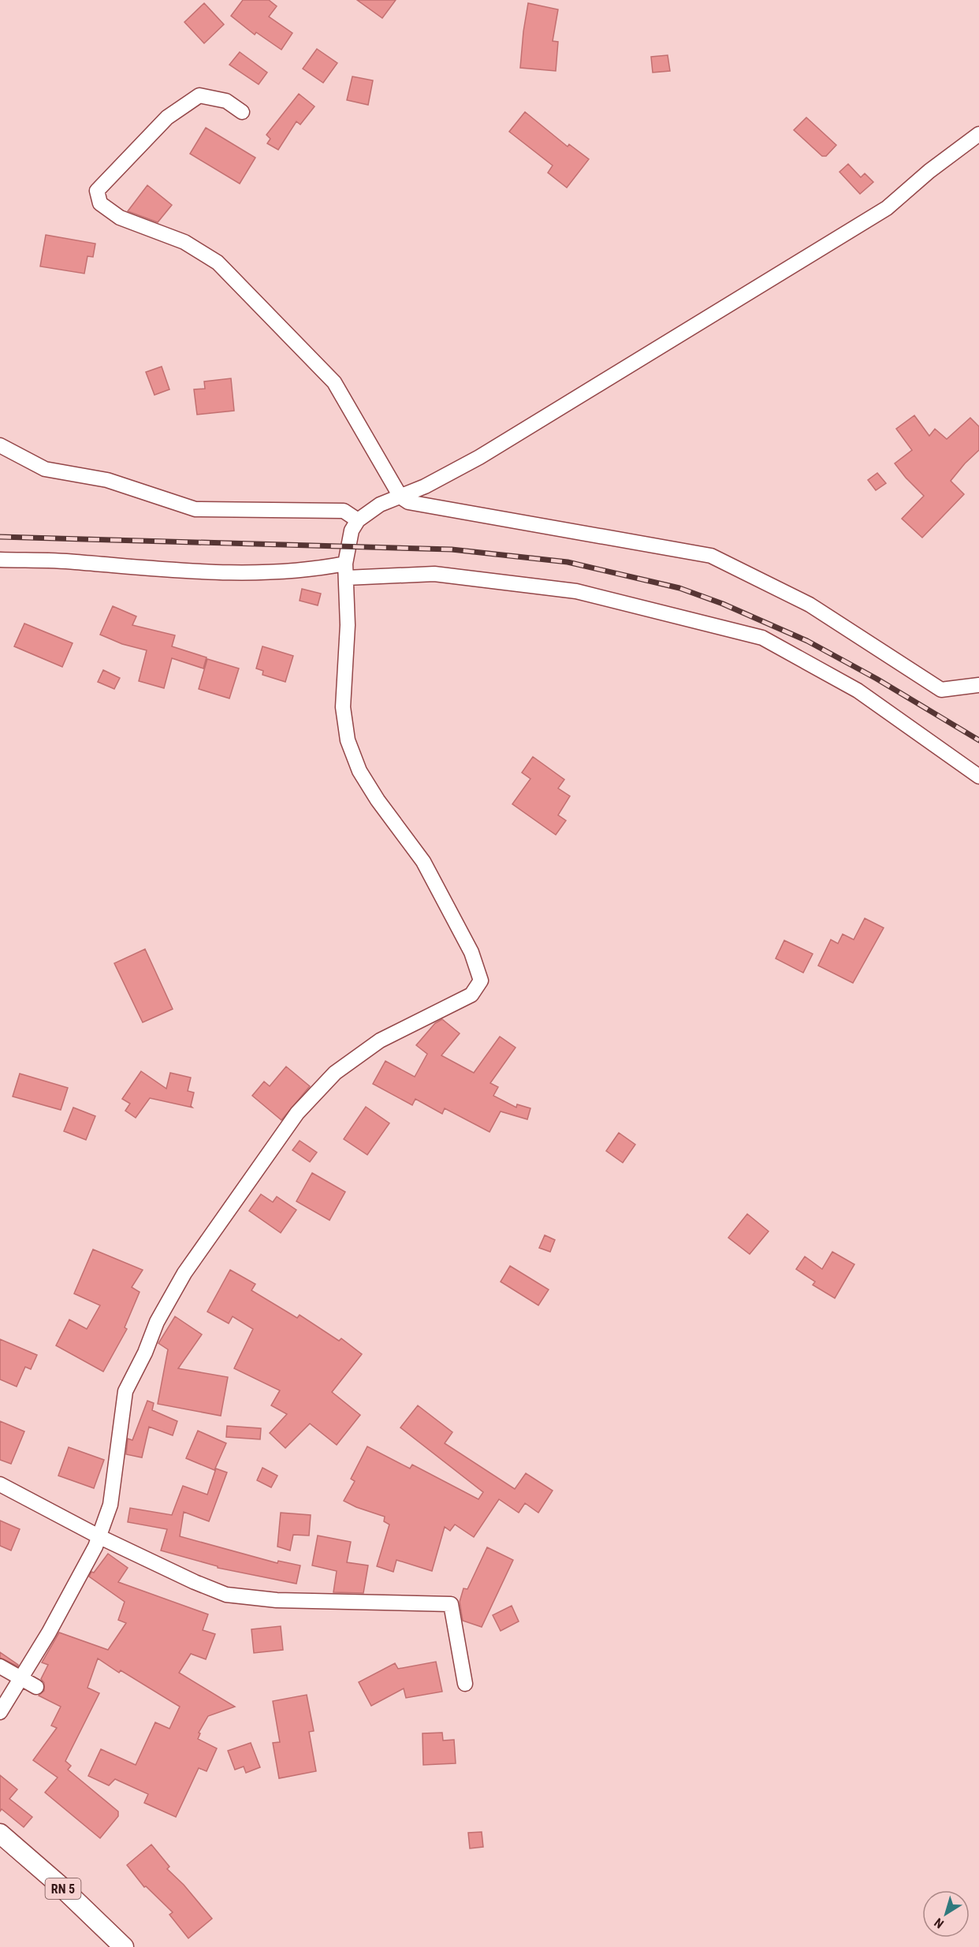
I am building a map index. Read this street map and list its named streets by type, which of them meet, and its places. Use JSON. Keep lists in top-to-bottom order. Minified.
{"streets":{"main road":["RN 5"]},"north":"bottom left"}
